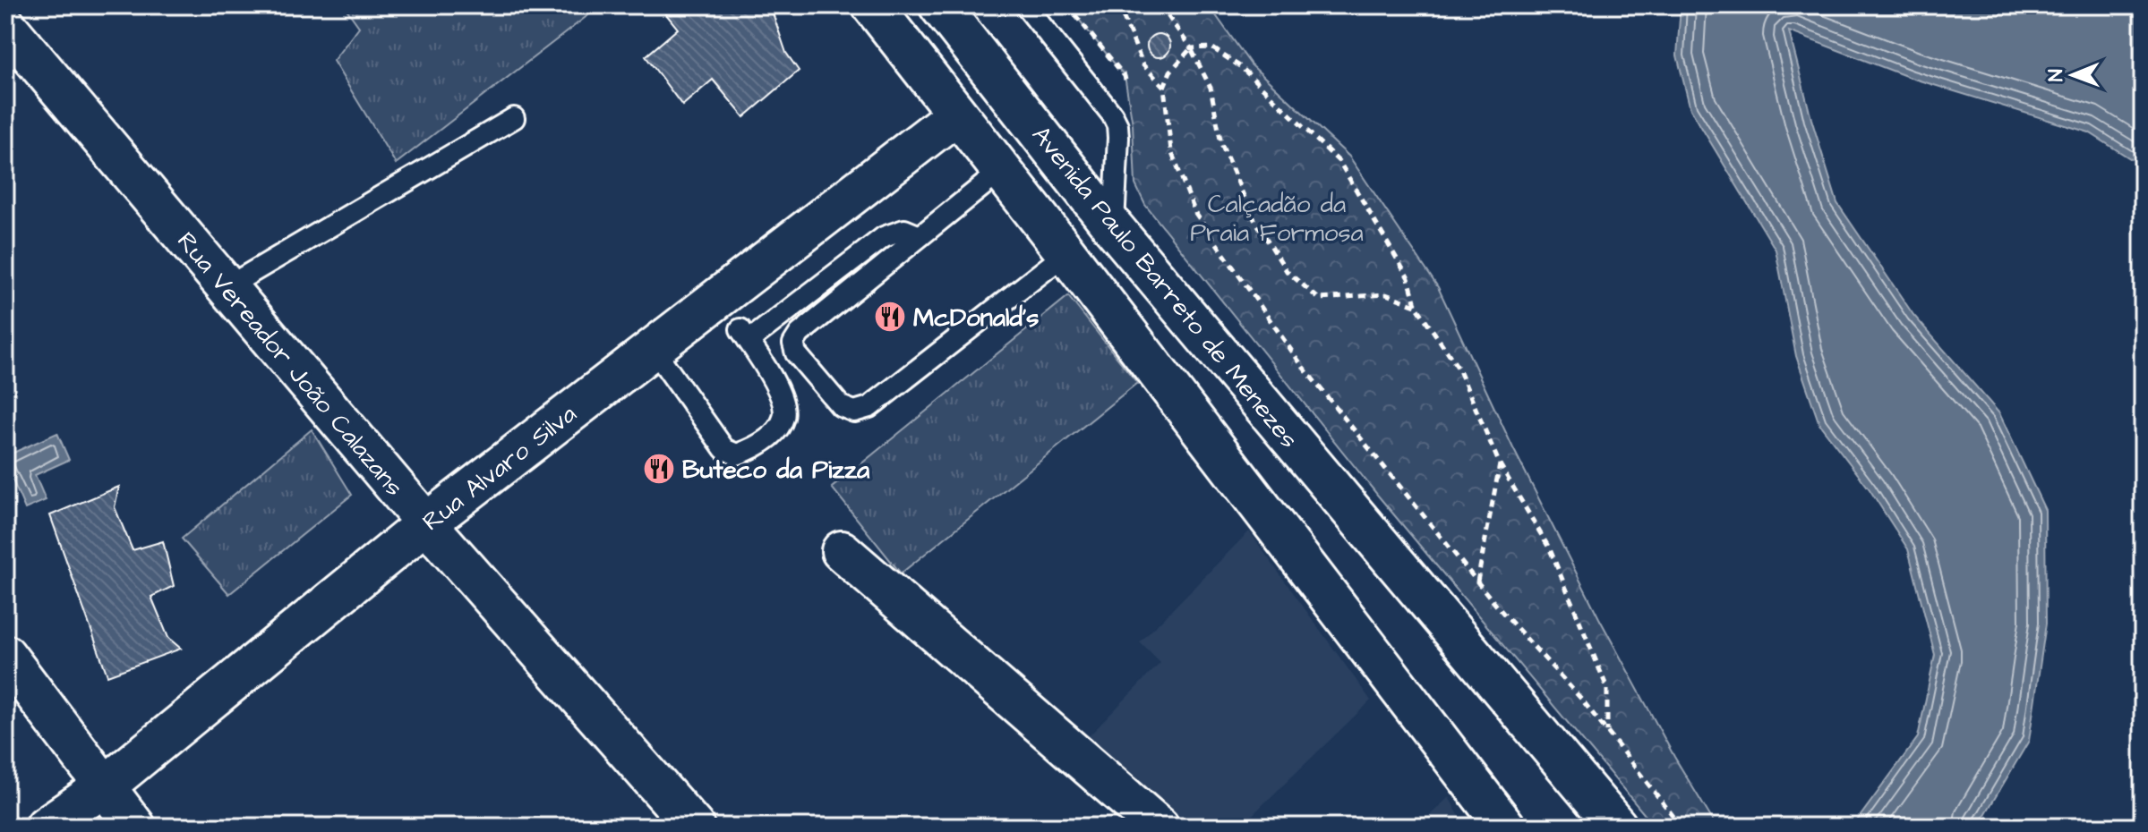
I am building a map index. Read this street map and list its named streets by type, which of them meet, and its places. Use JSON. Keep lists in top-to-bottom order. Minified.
{"streets":{"street":["Avenida Paulo Barreto de Menezes","Rua Vereador João Calazans","Rua Alvaro Silva"]},"crossings":[["Rua Vereador João Calazans","Rua Alvaro Silva"]],"parks":["Calçadão da Praia Formosa"],"places":{"restaurant":["McDonald's","Buteco da Pizza"]},"north":"left"}
